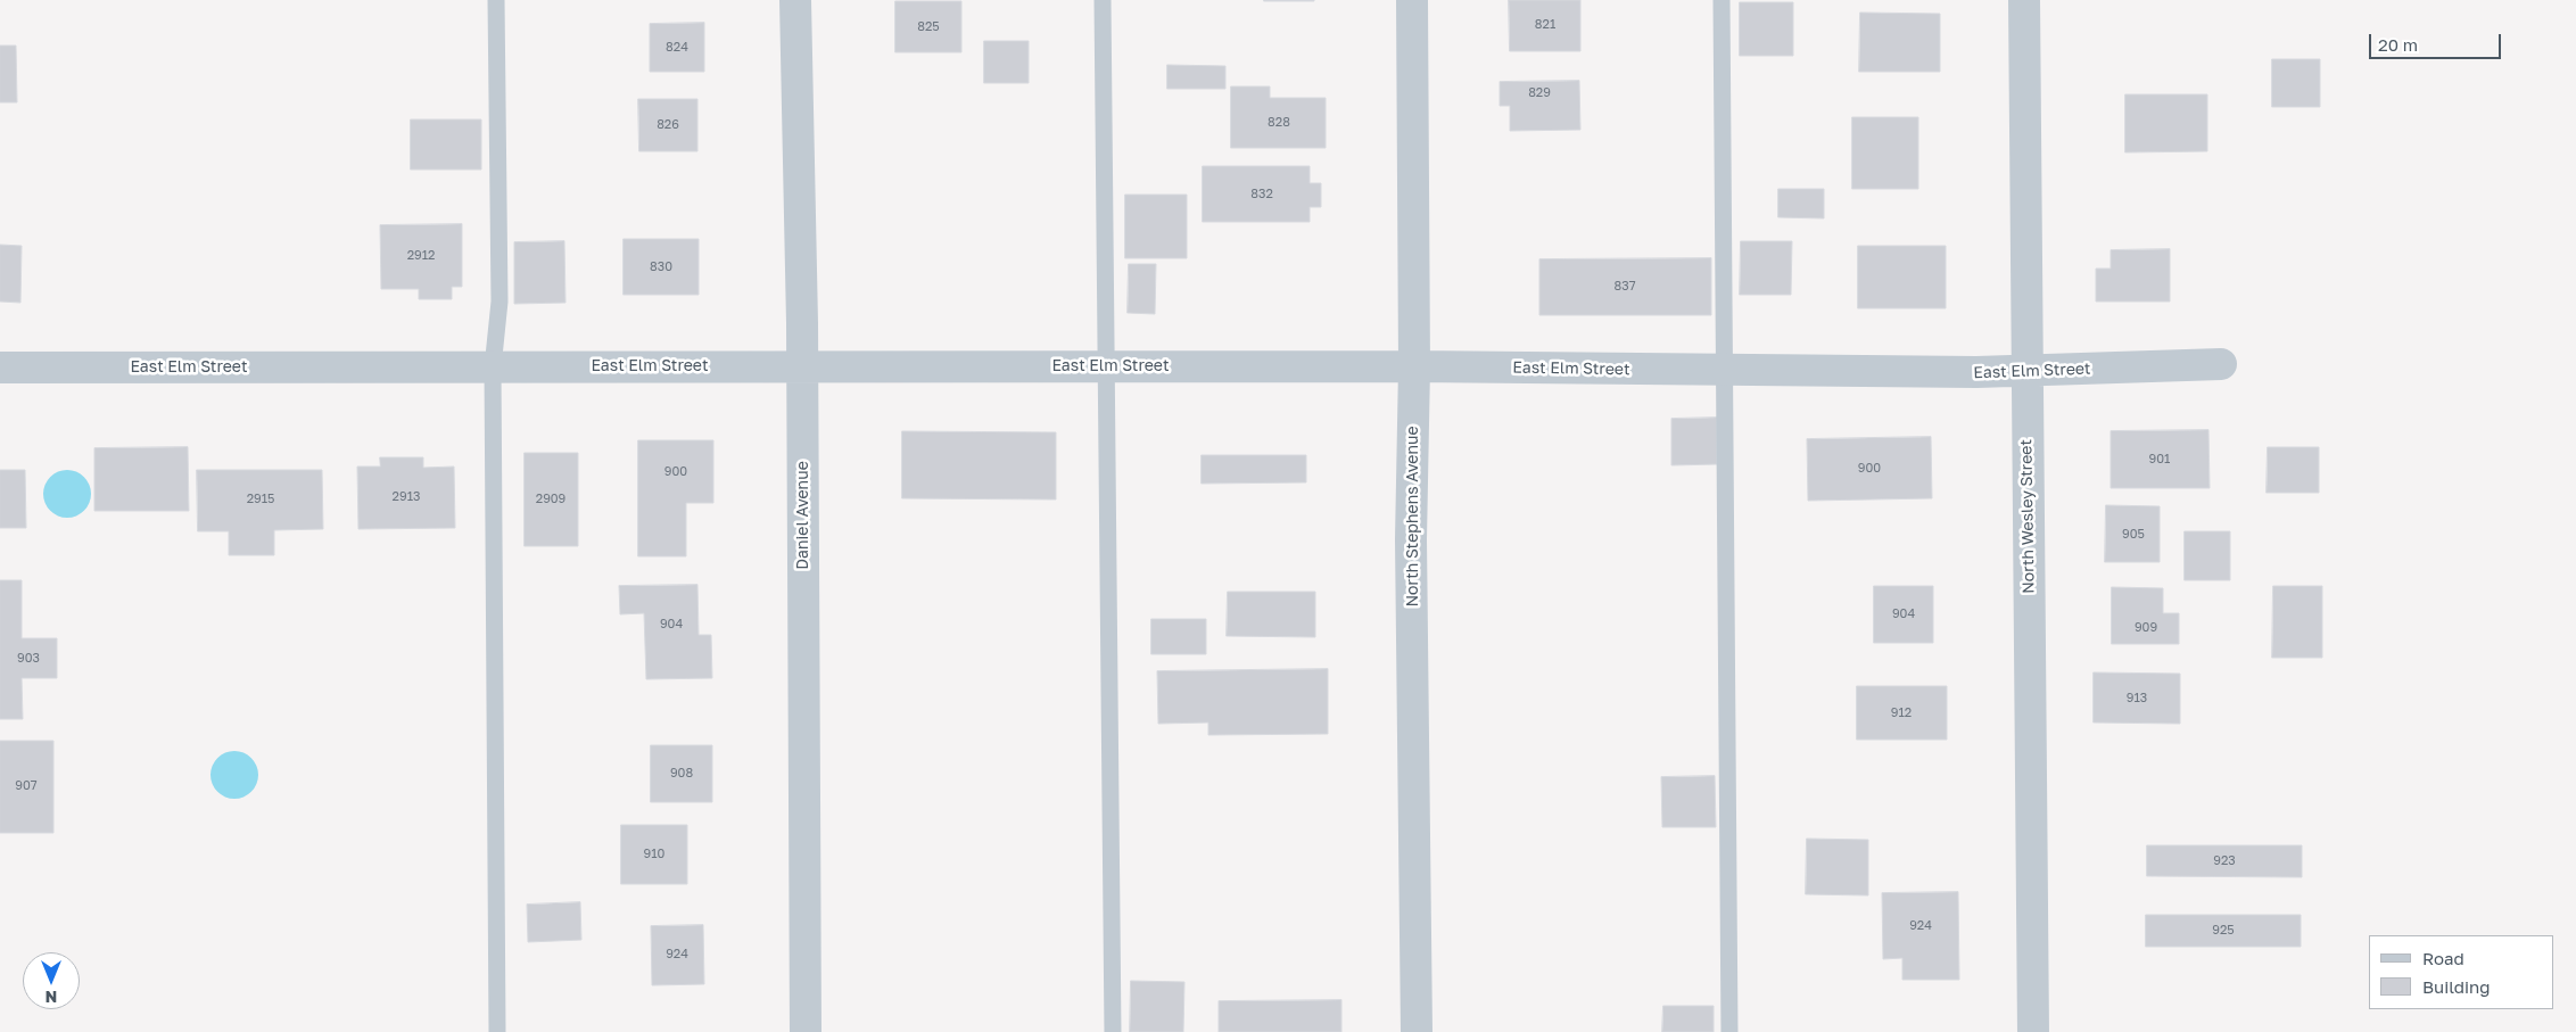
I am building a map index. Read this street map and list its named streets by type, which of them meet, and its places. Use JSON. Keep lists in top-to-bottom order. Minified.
{"streets":{"street":["East Elm Street","Daniel Avenue","North Stephens Avenue","North Wesley Street"]},"crossings":[["East Elm Street","Daniel Avenue"],["East Elm Street","North Stephens Avenue"],["East Elm Street","North Wesley Street"]],"house_numbers":["821","825","824","829","828","826","832","2912","830","837","901","900","900","2913","2915","2909","905","904","904","909","903","913","912","908","907","910","923","924","925","924"],"legend":["Road","Building"],"scale_bar":"20 m","north":"bottom"}
